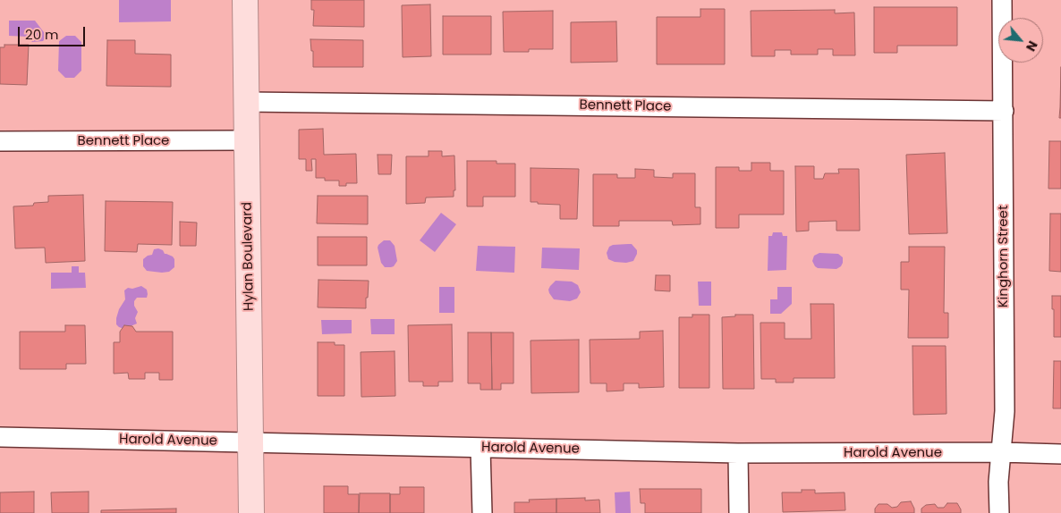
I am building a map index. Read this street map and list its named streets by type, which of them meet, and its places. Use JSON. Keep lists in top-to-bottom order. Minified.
{"streets":{"main road":["Hylan Boulevard"],"street":["Bennett Place","Kinghorn Street","Harold Avenue"]},"crossings":[["Bennett Place","Hylan Boulevard"],["Bennett Place","Kinghorn Street"],["Hylan Boulevard","Harold Avenue"],["Kinghorn Street","Harold Avenue"]],"scale_bar":"20 m","north":"bottom right"}
